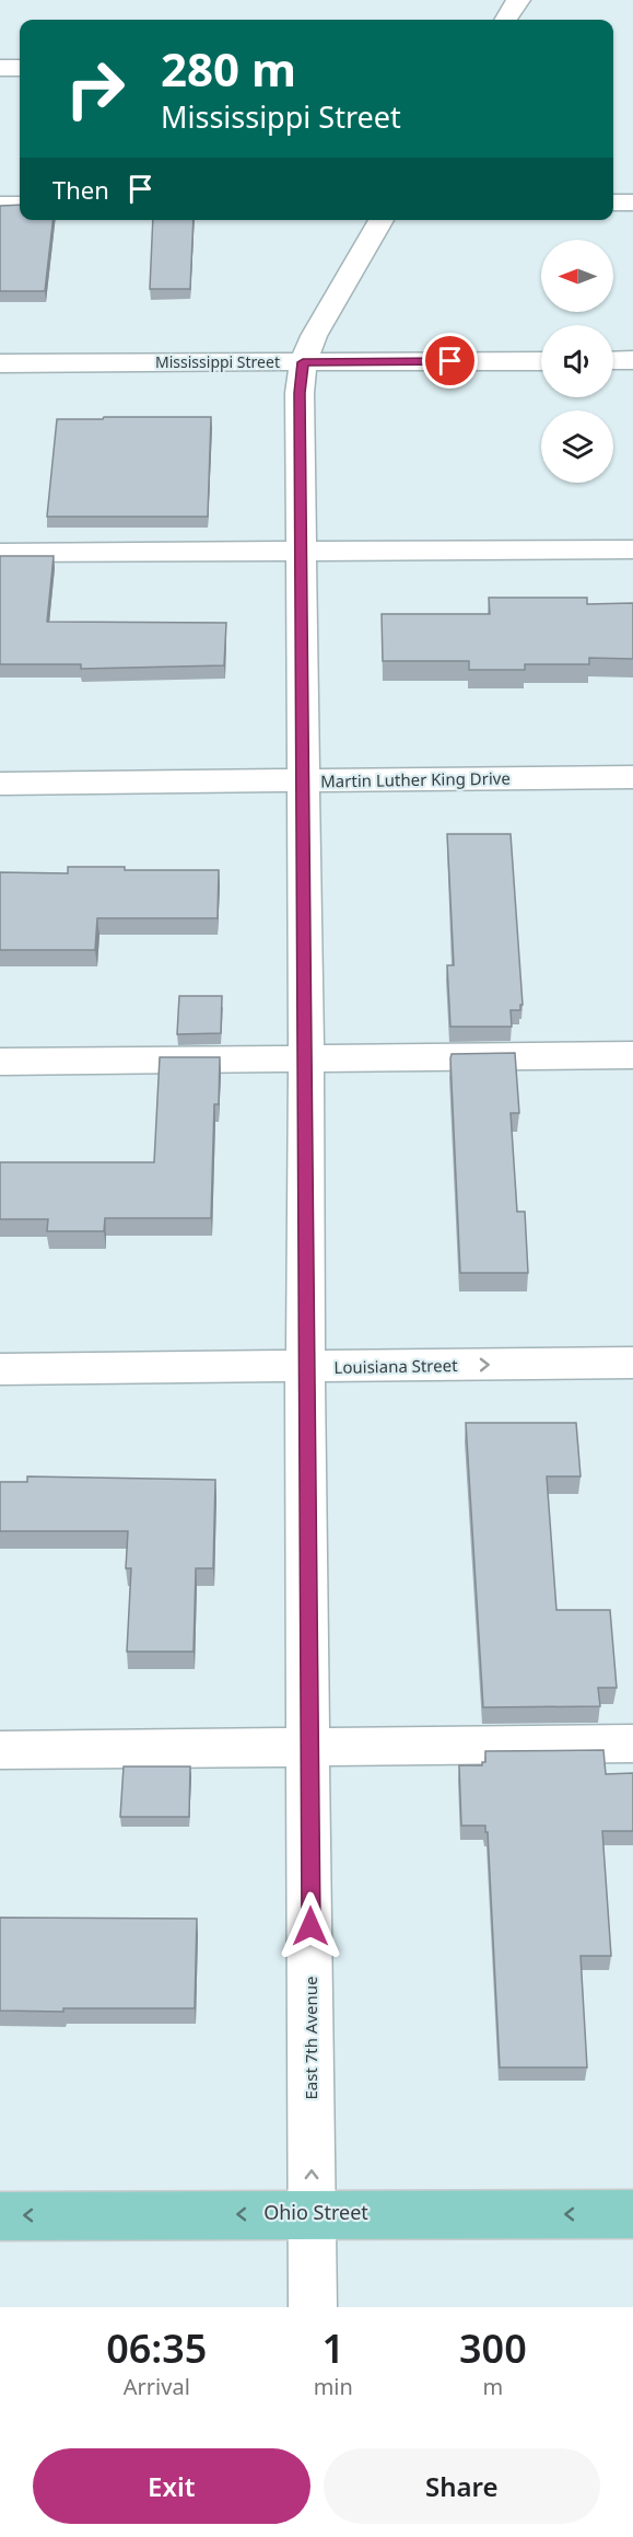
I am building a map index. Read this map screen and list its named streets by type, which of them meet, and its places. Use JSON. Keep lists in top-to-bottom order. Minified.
{"streets":{"main road":["Ohio Street"],"street":["Mississippi Street","Martin Luther King Drive","Louisiana Street","East 7th Avenue"]},"crossings":[["Mississippi Street","East 7th Avenue"],["Martin Luther King Drive","East 7th Avenue"],["Louisiana Street","East 7th Avenue"],["East 7th Avenue","Ohio Street"]],"one_way":["Ohio Street"],"north":"left","page":{"turn":["280 m","Mississippi Street"],"then":"Then","eta":["06:35","Arrival","1","min","300","m"],"buttons":["Exit","Share"]}}
